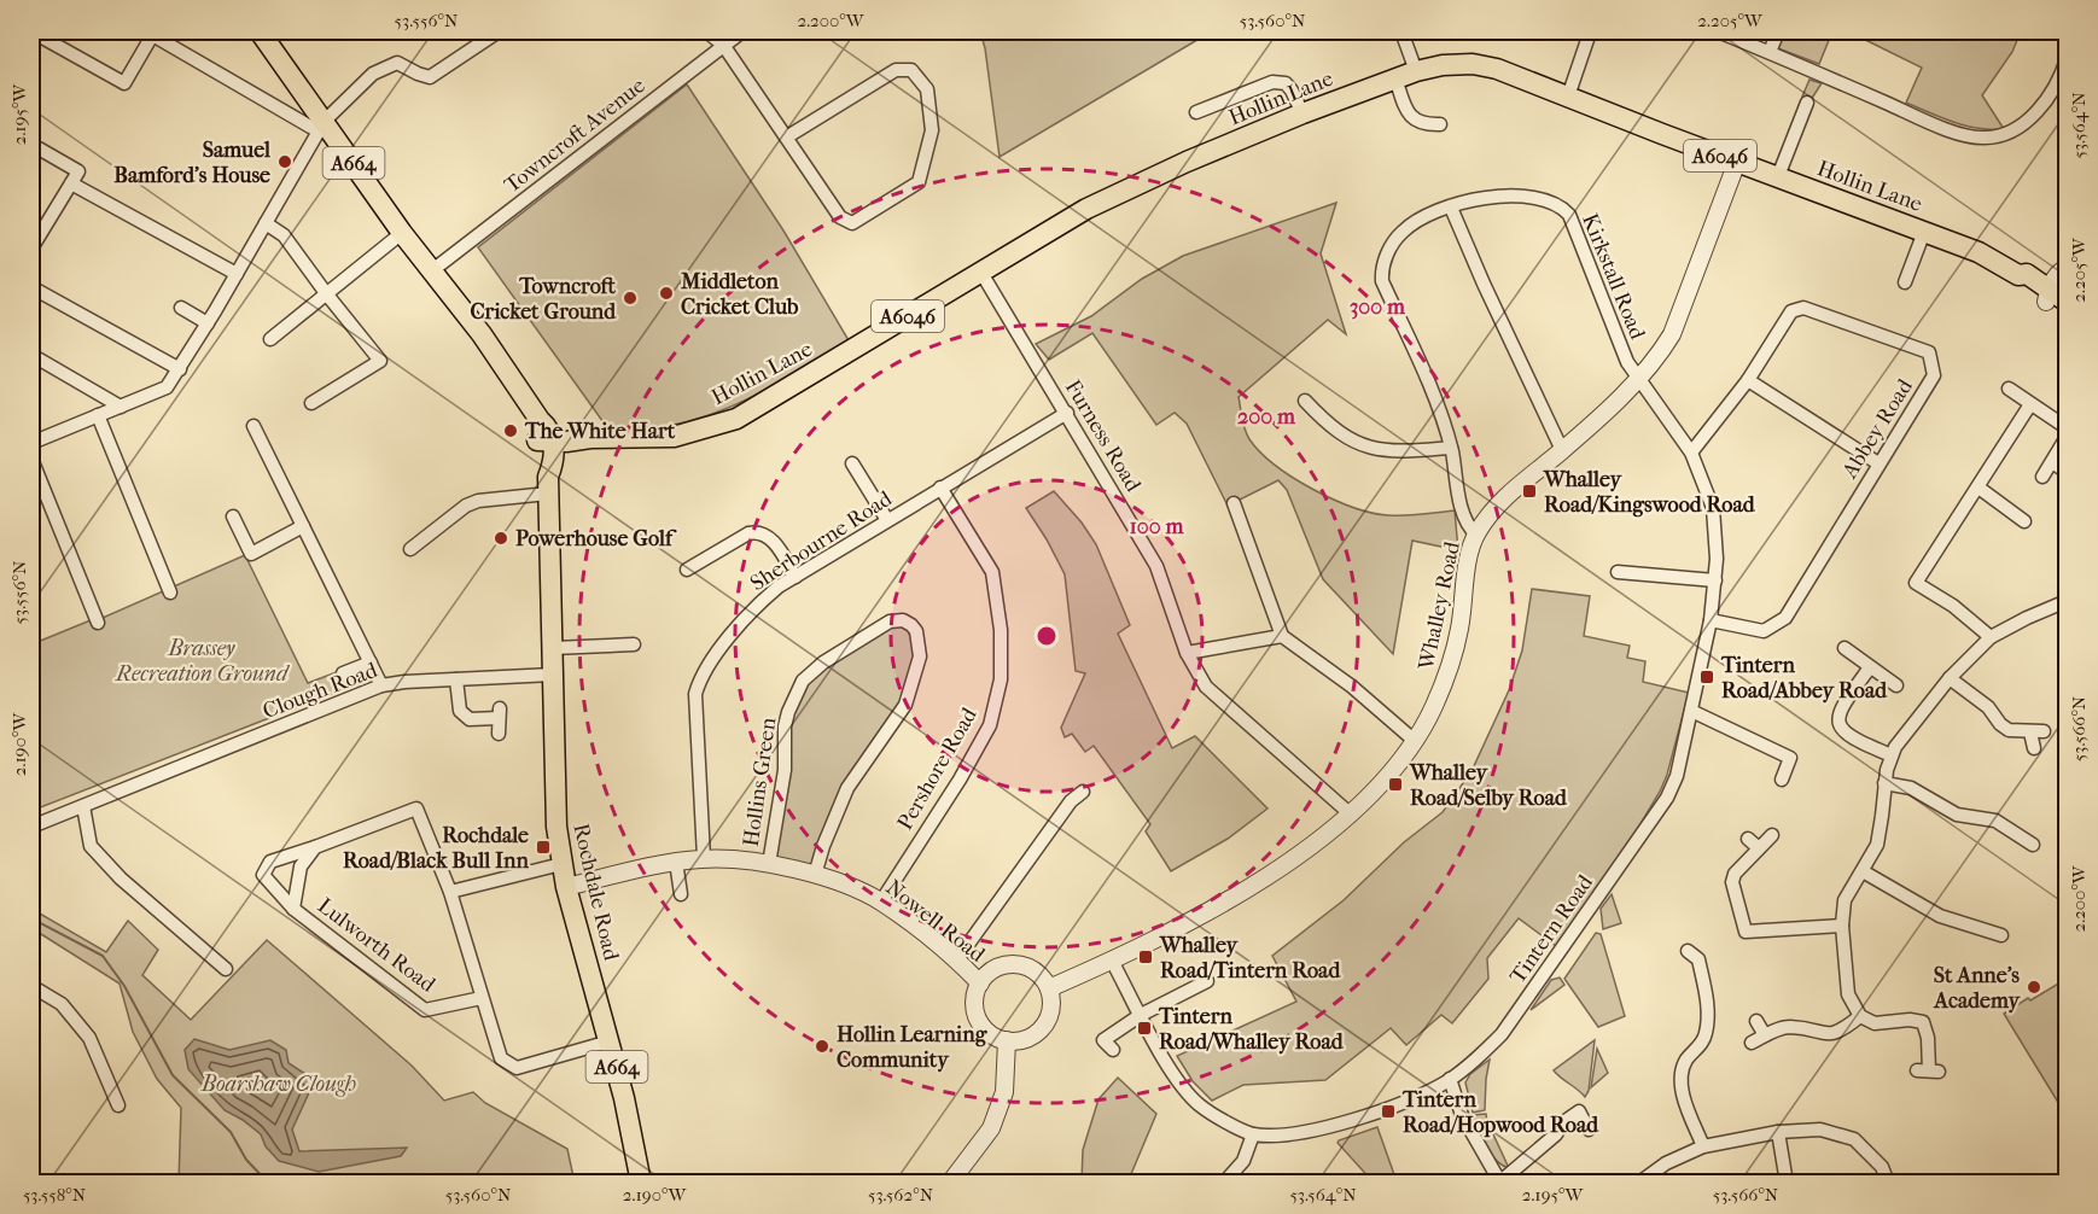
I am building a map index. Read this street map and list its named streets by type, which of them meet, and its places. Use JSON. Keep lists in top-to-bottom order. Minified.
{"streets":{"main road":["Hollin Lane","A6046","A664","Rochdale Road"],"street":["Towncroft Avenue","Kirkstall Road","Abbey Road","Furness Road","Sherbourne Road","Whalley Road","Clough Road","Pershore Road","Hollins Green","Nowell Road","Tintern Road","Lulworth Road"]},"crossings":[["Hollin Lane","A664"],["Hollin Lane","Furness Road"],["Hollin Lane","Whalley Road"],["Hollin Lane","Rochdale Road"],["Towncroft Avenue","A664"],["A664","Rochdale Road"],["Kirkstall Road","Whalley Road"],["Kirkstall Road","Tintern Road"],["Abbey Road","Tintern Road"],["Furness Road","Sherbourne Road"],["Furness Road","Whalley Road"],["Sherbourne Road","Pershore Road"],["Sherbourne Road","Nowell Road"],["Whalley Road","Nowell Road"],["Whalley Road","Tintern Road"],["Clough Road","Rochdale Road"],["Pershore Road","Nowell Road"],["Hollins Green","Nowell Road"],["Rochdale Road","Nowell Road"]],"parks":["Brassey Recreation Ground","Boarshaw Clough"],"places":{"other":["Samuel Bamford's House","Middleton Cricket Club","Towncroft Cricket Ground","The White Hart","Powerhouse Golf","St Anne's Academy","Hollin Learning Community"],"transit":["Whalley Road/Kingswood Road","Tintern Road/Abbey Road","Whalley Road/Selby Road","Rochdale Road/Black Bull Inn","Whalley Road/Tintern Road","Tintern Road/Whalley Road","Tintern Road/Hopwood Road"]},"coordinates":["53.556°N","2.200°W","53.560°N","2.205°W","2.195°W","53.564°N","53.566°N","2.190°W","53.558°N","53.562°N"],"rings":["300 m","200 m","100 m"]}
